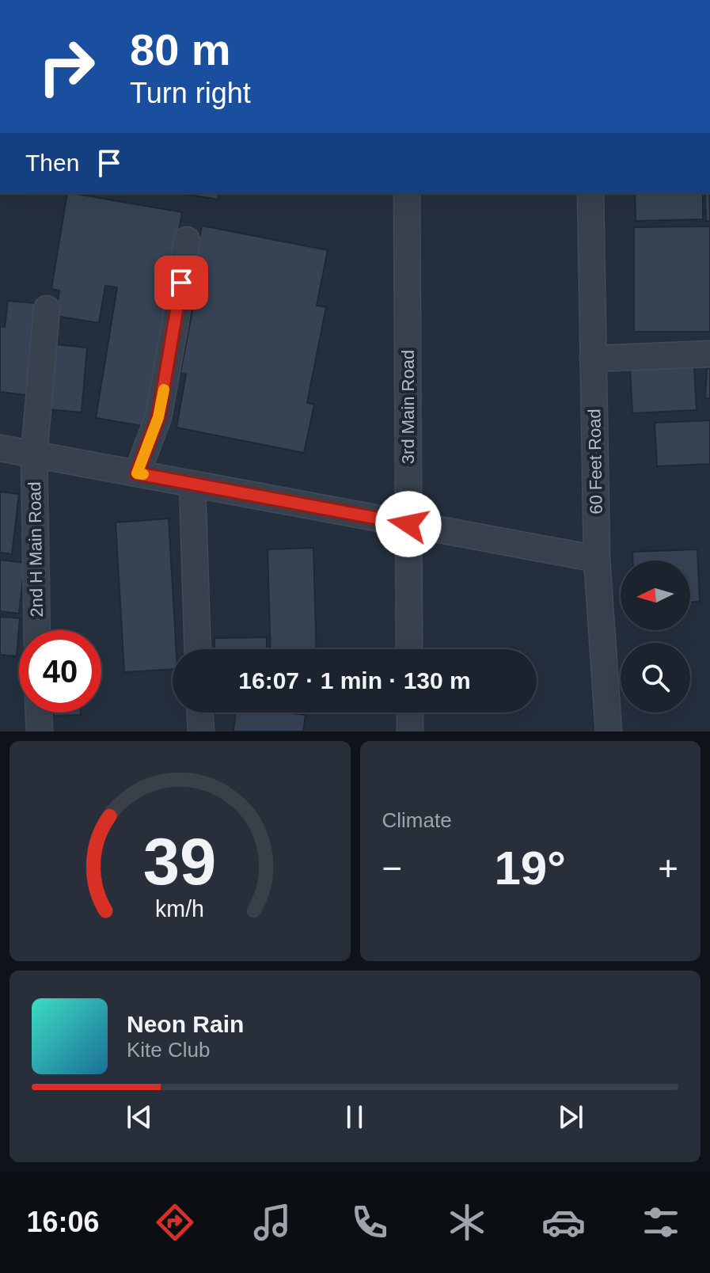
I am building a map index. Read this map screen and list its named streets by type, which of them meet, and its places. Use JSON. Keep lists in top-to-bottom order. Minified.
{"streets":{"street":["3rd Main Road","60 Feet Road","2nd H Main Road"]},"north":"left","page":{"turn":["80 m","Turn right"],"then":"Then","limit":"40","trip":"16:07 · 1 min · 130 m","tile":"Climate","heat":["−","19°","+"],"song":["Neon Rain","Kite Club"],"tabs":"16:06","gauge":["39","km/h"]}}
